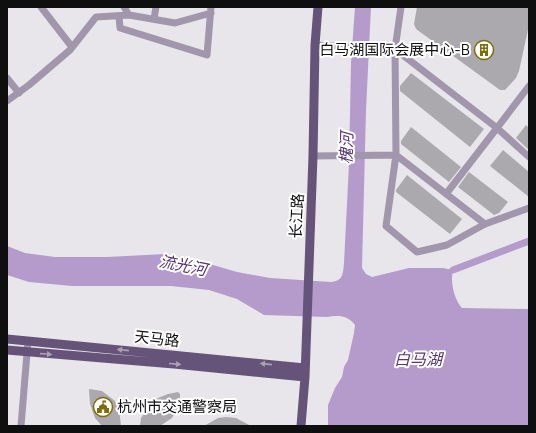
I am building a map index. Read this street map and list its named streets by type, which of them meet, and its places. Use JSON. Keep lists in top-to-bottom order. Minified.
{"streets":{"main road":["长江路","天马路"]},"crossings":[["长江路","天马路"]],"water":["槐河","流光河","白马湖"],"places":{"building":["白马湖国际会展中心-B"],"public building":["杭州市交通警察局"]}}
